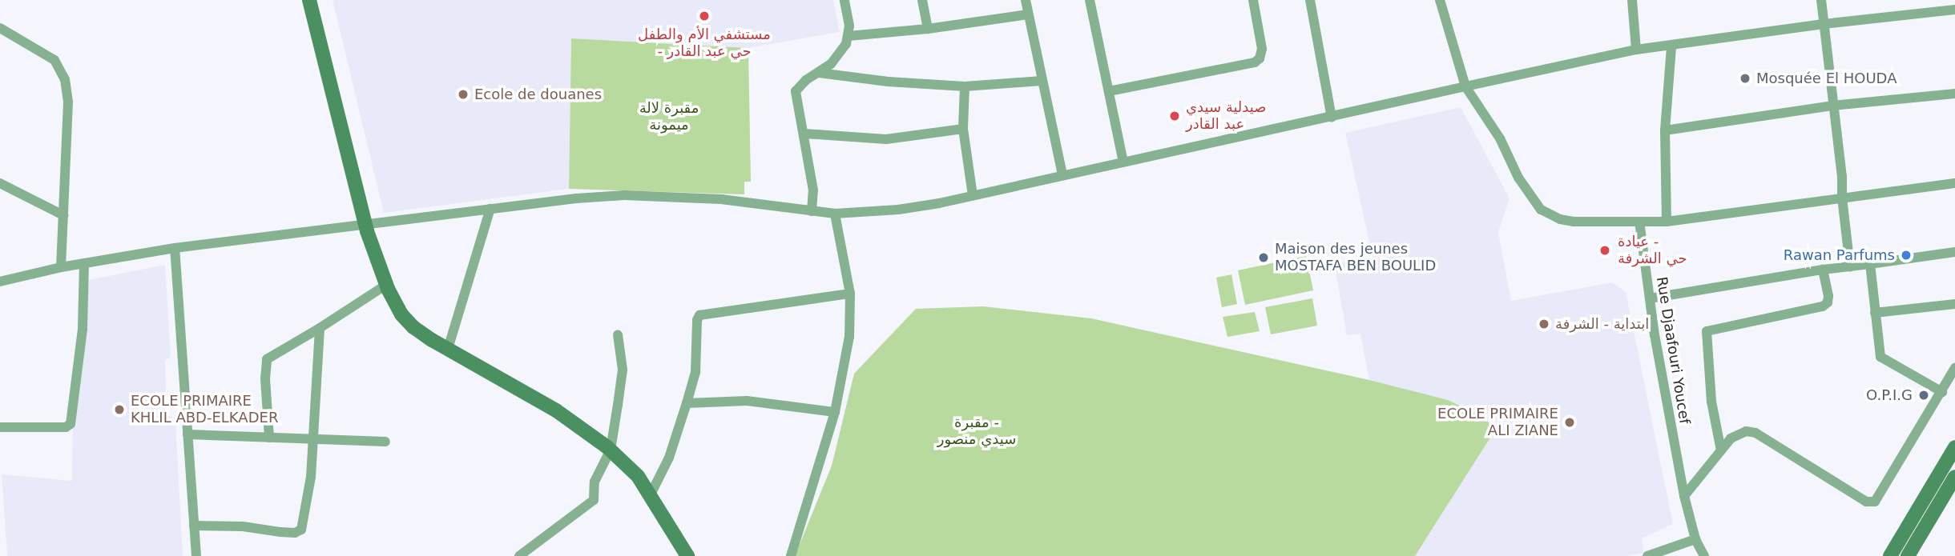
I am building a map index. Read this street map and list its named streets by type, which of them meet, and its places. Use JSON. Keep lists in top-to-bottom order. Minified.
{"streets":{"street":["Rue Djaafouri Youcef"]},"parks":["مقبرة لالة ميمونة","مقبرة - سيدي منصور"],"places":["مستشفي الأم والطفل - حي عبد القادر","Mosquée El HOUDA","Ecole de douanes","صيدلية سيدي عبد القادر","عيادة - حي الشرفة","Rawan Parfums","Maison des jeunes MOSTAFA BEN BOULID","ابتداية - الشرفة","O.P.I.G","ECOLE PRIMAIRE KHLIL ABD-ELKADER","ECOLE PRIMAIRE ALI ZIANE"]}
